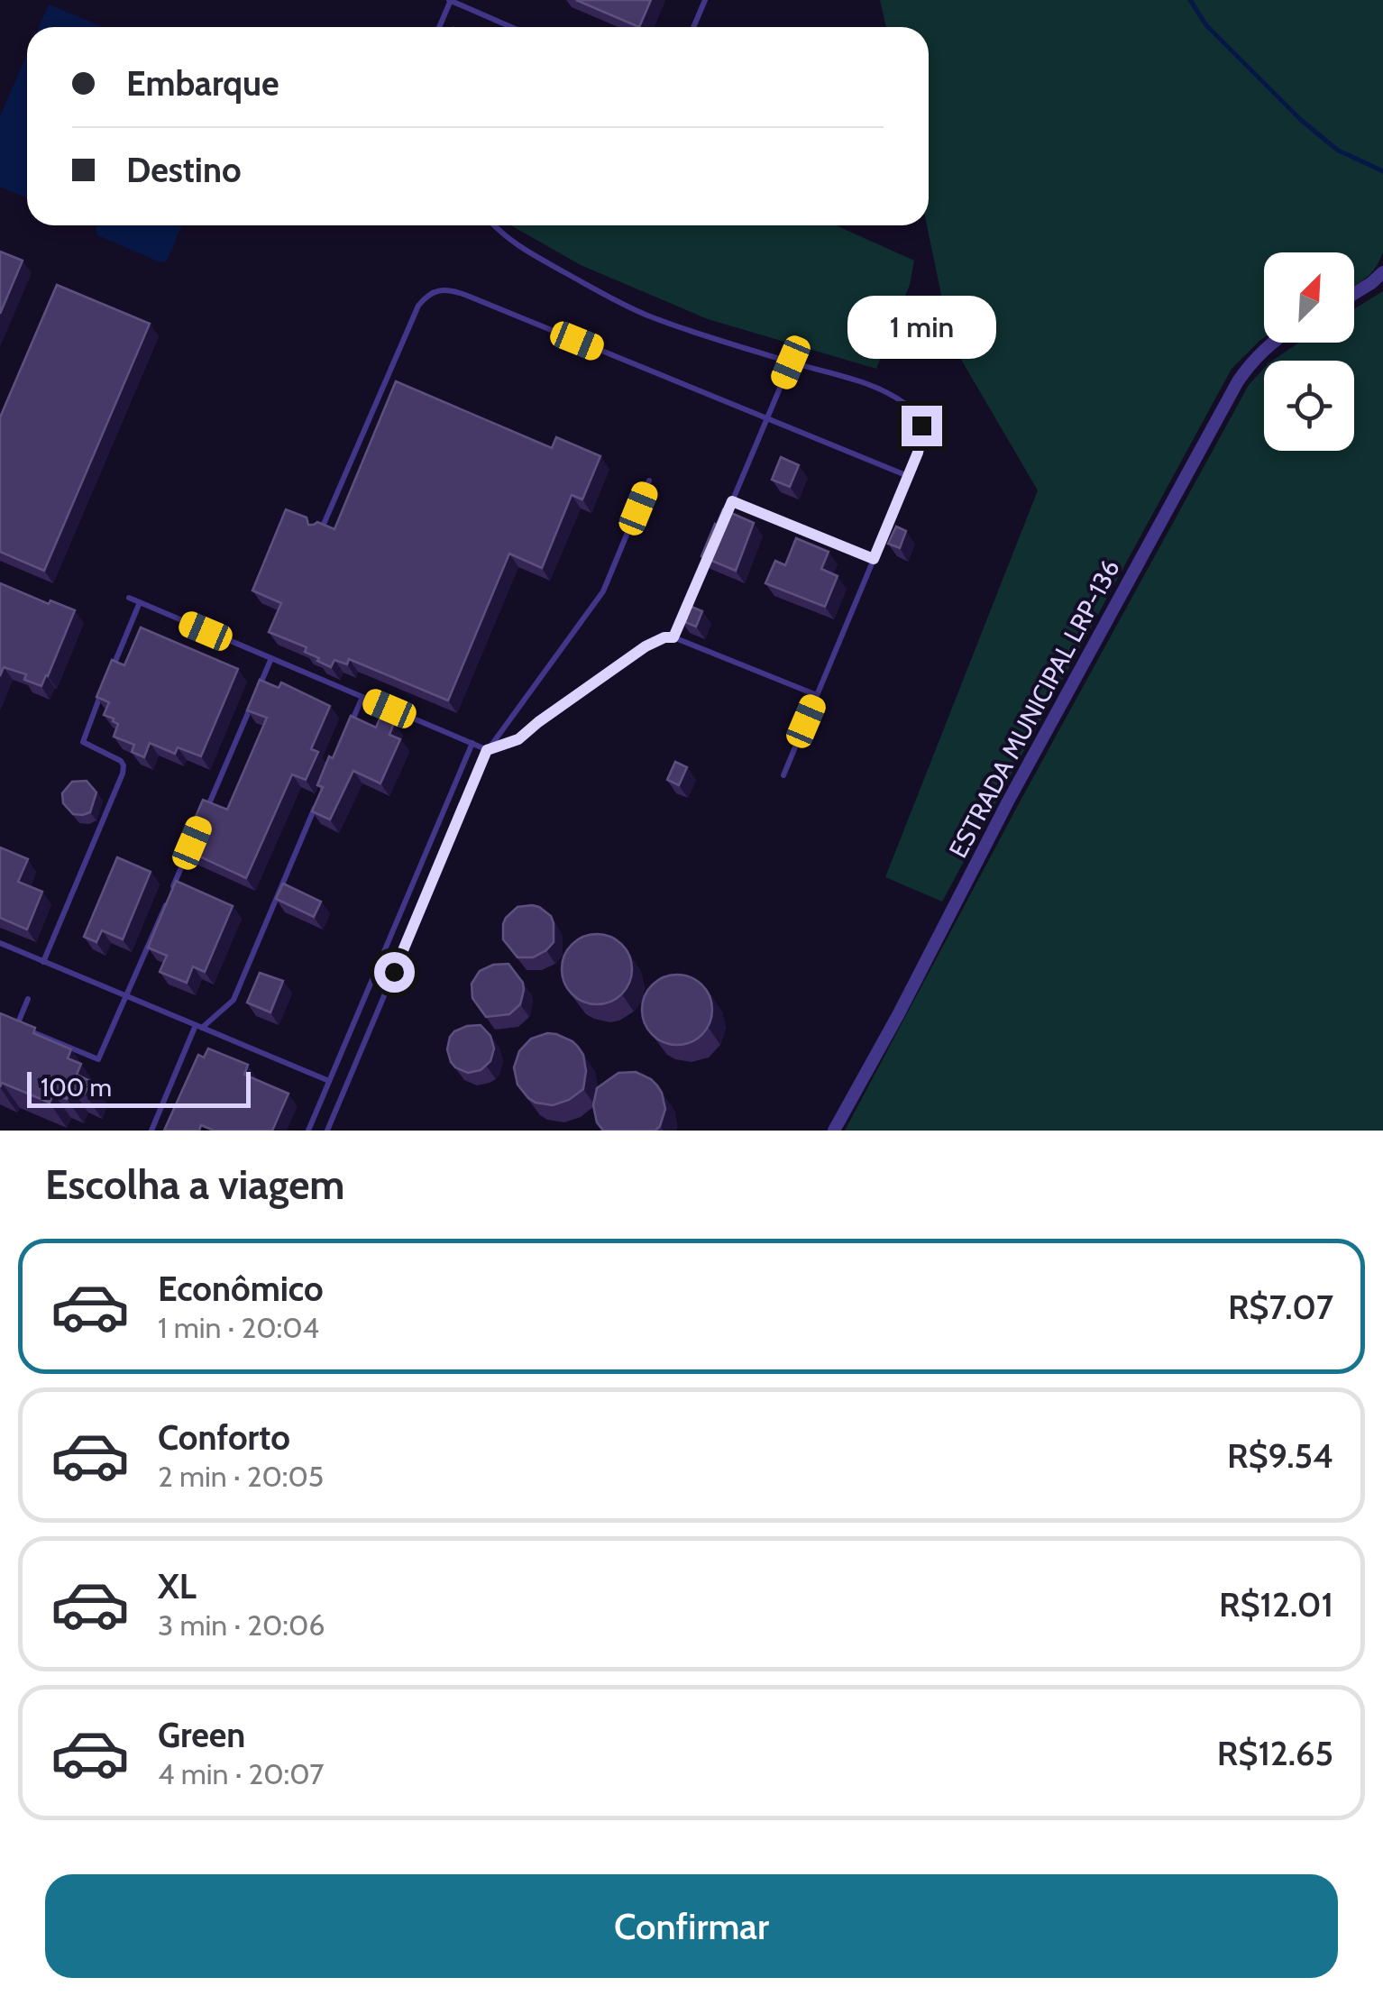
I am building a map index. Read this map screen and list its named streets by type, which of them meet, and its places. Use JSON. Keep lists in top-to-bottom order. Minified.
{"streets":{"street":["ESTRADA MUNICIPAL LRP-136"]},"scale_bar":"100 m","north":"top right","page":{"banner":["Embarque","Destino"],"bubble":"1 min","scale":"100 m","heading":"Escolha a viagem","list":[{"name":"Econômico","note":"1 min · 20:04","value":"R$7.07"},{"name":"Conforto","note":"2 min · 20:05","value":"R$9.54"},{"name":"XL","note":"3 min · 20:06","value":"R$12.01"},{"name":"Green","note":"4 min · 20:07","value":"R$12.65"}],"buttons":"Confirmar"}}
